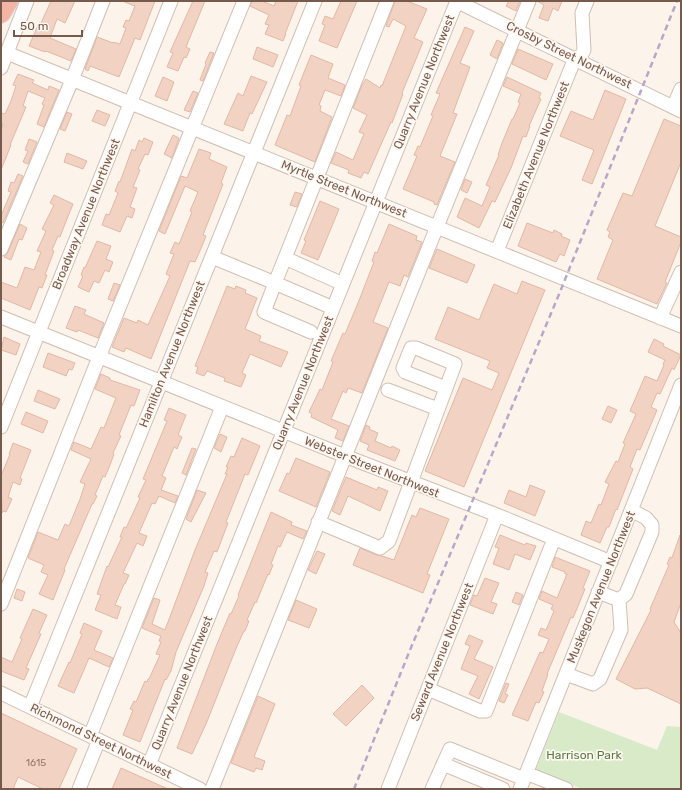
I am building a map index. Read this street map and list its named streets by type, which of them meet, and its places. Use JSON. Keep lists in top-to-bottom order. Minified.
{"streets":{"street":["Crosby Street Northwest","Quarry Avenue Northwest","Elizabeth Avenue Northwest","Myrtle Street Northwest","Broadway Avenue Northwest","Hamilton Avenue Northwest","Webster Street Northwest","Muskegon Avenue Northwest","Seward Avenue Northwest","Richmond Street Northwest"]},"crossings":[["Crosby Street Northwest","Quarry Avenue Northwest"],["Crosby Street Northwest","Elizabeth Avenue Northwest"],["Quarry Avenue Northwest","Myrtle Street Northwest"],["Quarry Avenue Northwest","Webster Street Northwest"],["Quarry Avenue Northwest","Richmond Street Northwest"],["Elizabeth Avenue Northwest","Myrtle Street Northwest"],["Myrtle Street Northwest","Broadway Avenue Northwest"],["Myrtle Street Northwest","Hamilton Avenue Northwest"],["Broadway Avenue Northwest","Webster Street Northwest"],["Hamilton Avenue Northwest","Webster Street Northwest"],["Hamilton Avenue Northwest","Richmond Street Northwest"],["Webster Street Northwest","Muskegon Avenue Northwest"],["Webster Street Northwest","Seward Avenue Northwest"]],"parks":["Harrison Park"],"house_numbers":["1615"],"scale_bar":"50 m"}
